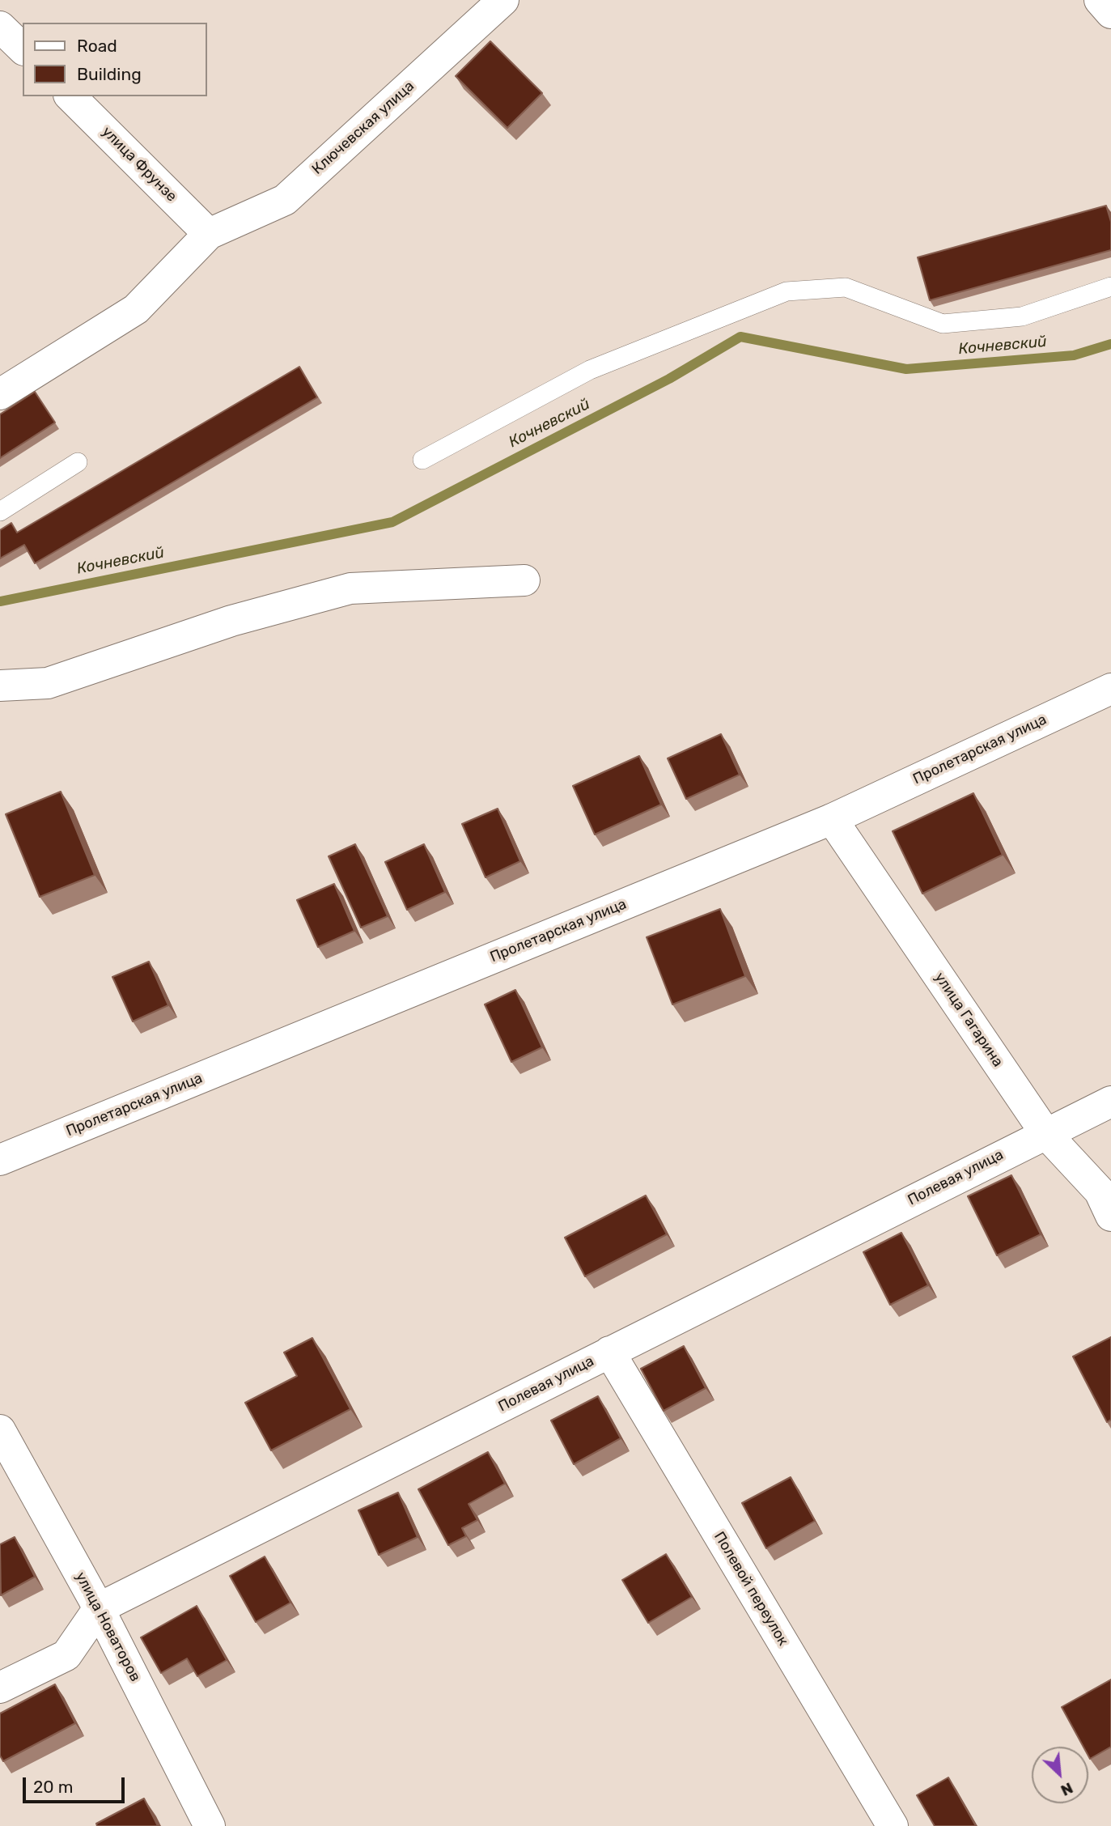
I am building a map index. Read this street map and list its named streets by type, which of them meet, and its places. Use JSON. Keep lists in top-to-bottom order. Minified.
{"streets":{"street":["Ключевская улица","улица Фрунзе","Пролетарская улица","улица Гагарина","Полевая улица","Полевой переулок","улица Новаторов"]},"crossings":[["Ключевская улица","улица Фрунзе"],["Пролетарская улица","улица Гагарина"],["улица Гагарина","Полевая улица"],["Полевая улица","Полевой переулок"],["Полевая улица","улица Новаторов"]],"water":["Кочневский"],"legend":["Road","Building"],"scale_bar":"20 m","north":"bottom right"}
